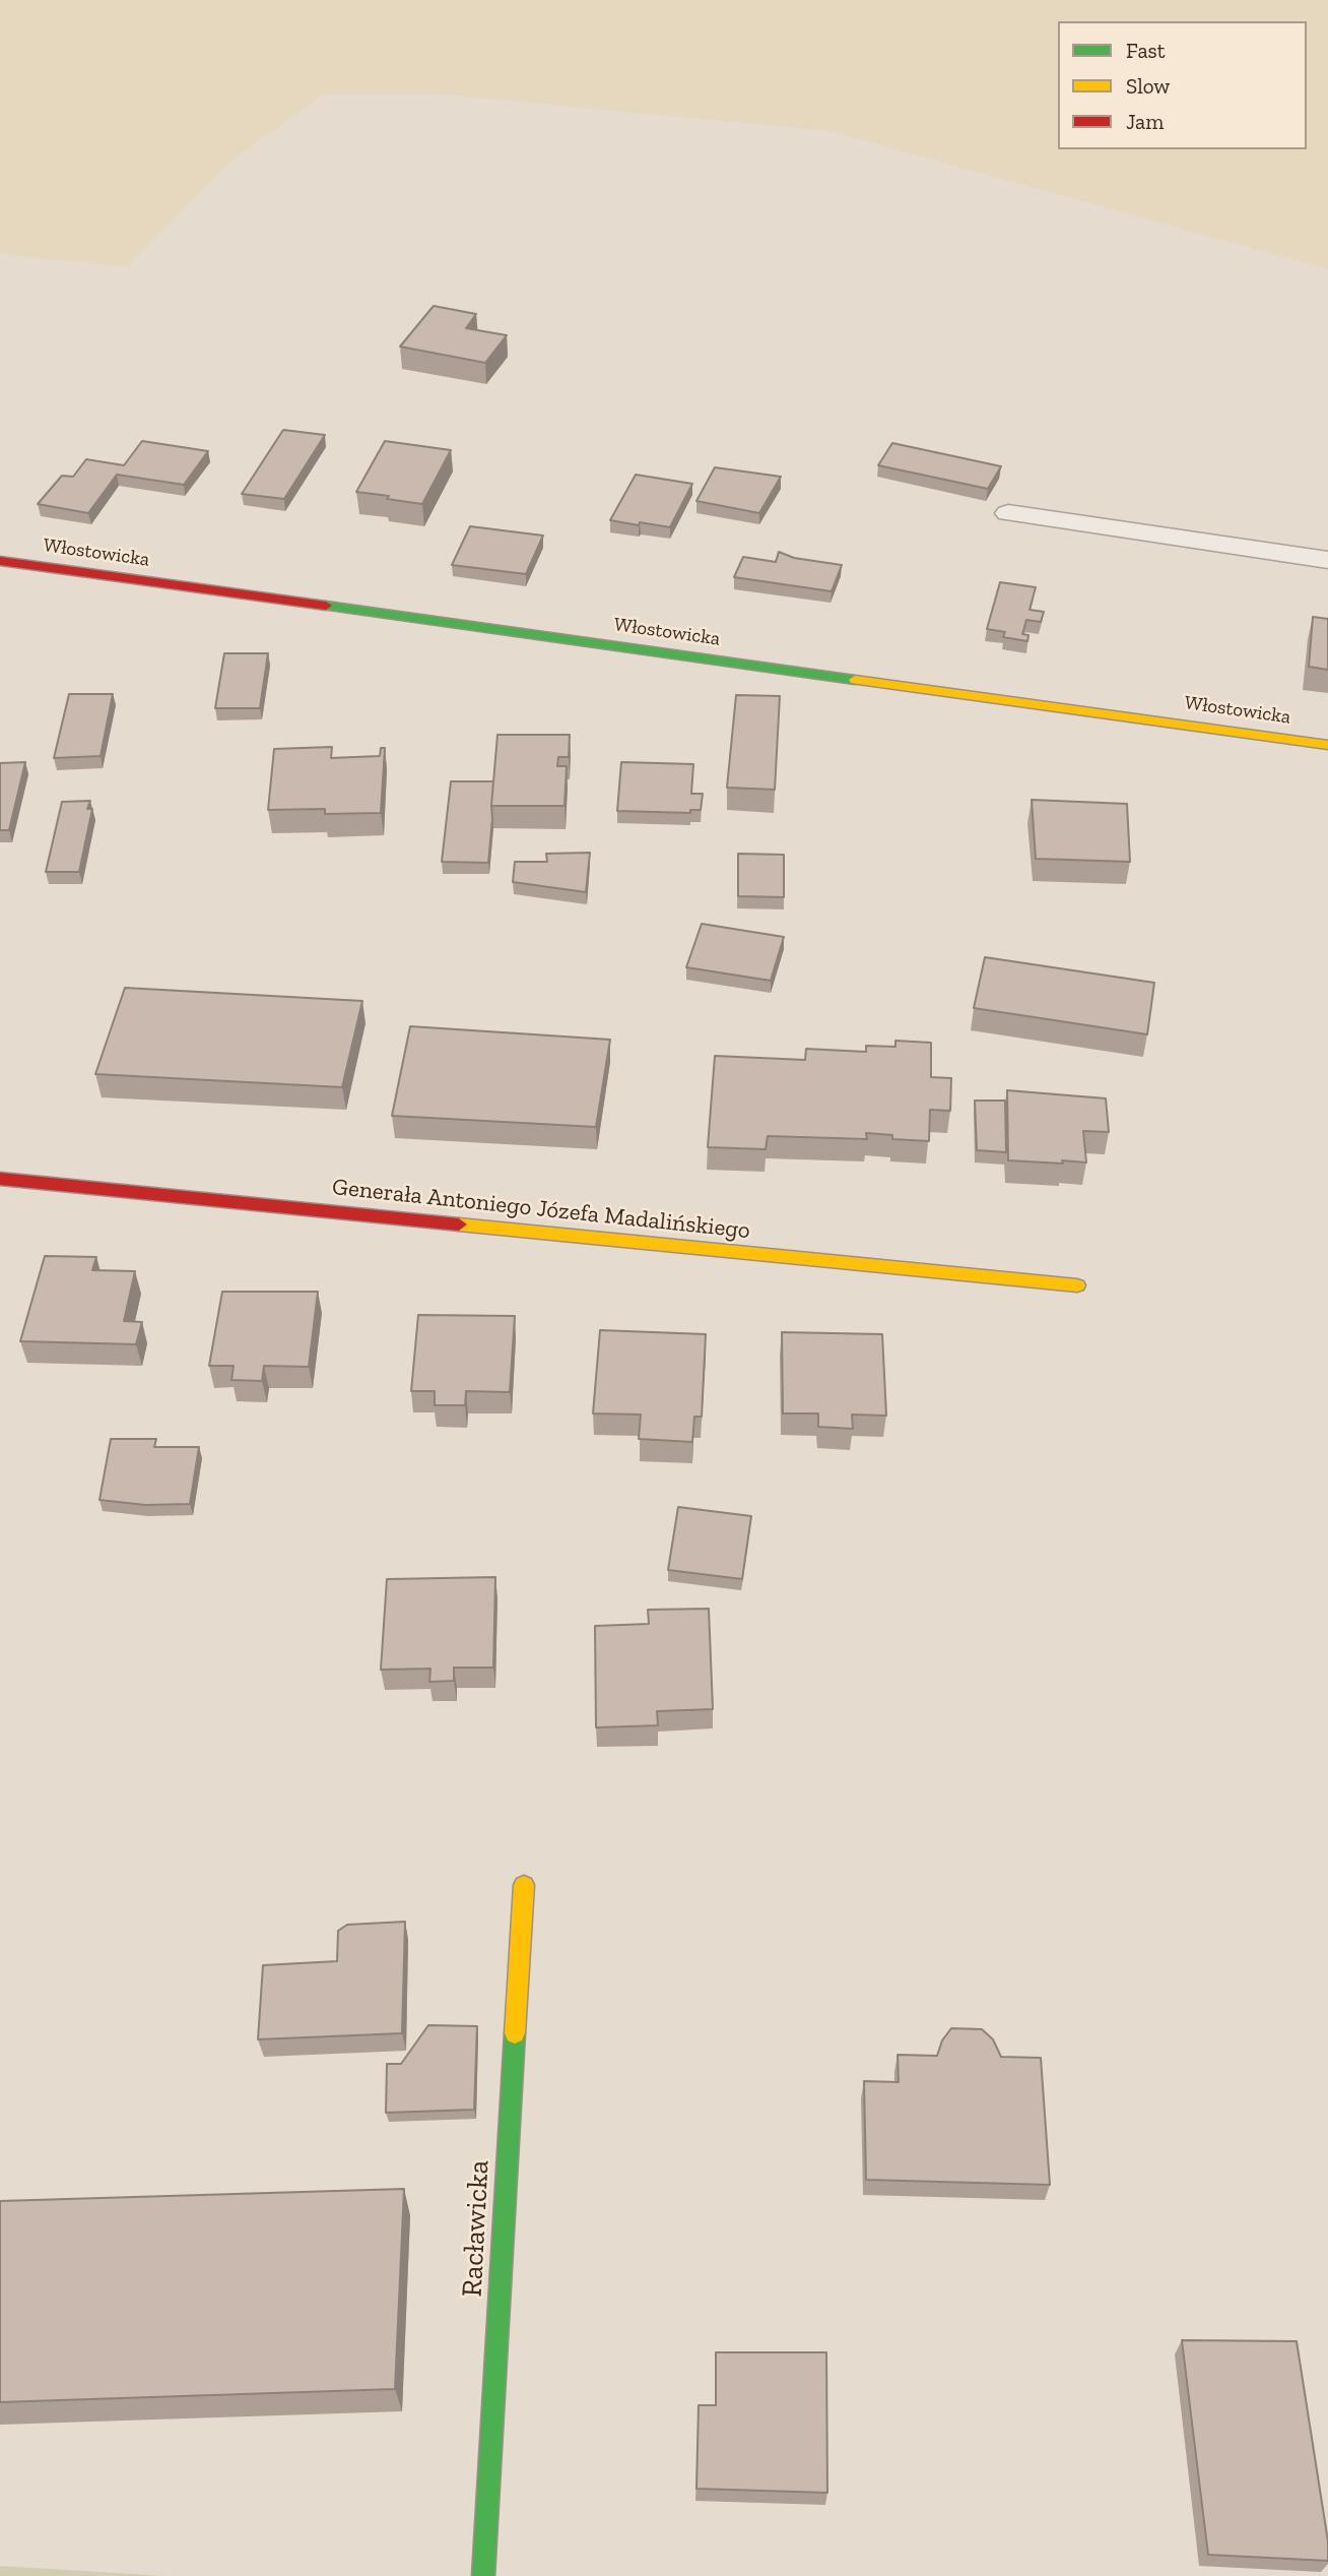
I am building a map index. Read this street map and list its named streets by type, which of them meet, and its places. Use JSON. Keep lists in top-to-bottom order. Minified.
{"streets":{"main road":["Włostowicka","Generała Antoniego Józefa Madalińskiego","Racławicka"]},"legend":["Fast","Slow","Jam"]}
